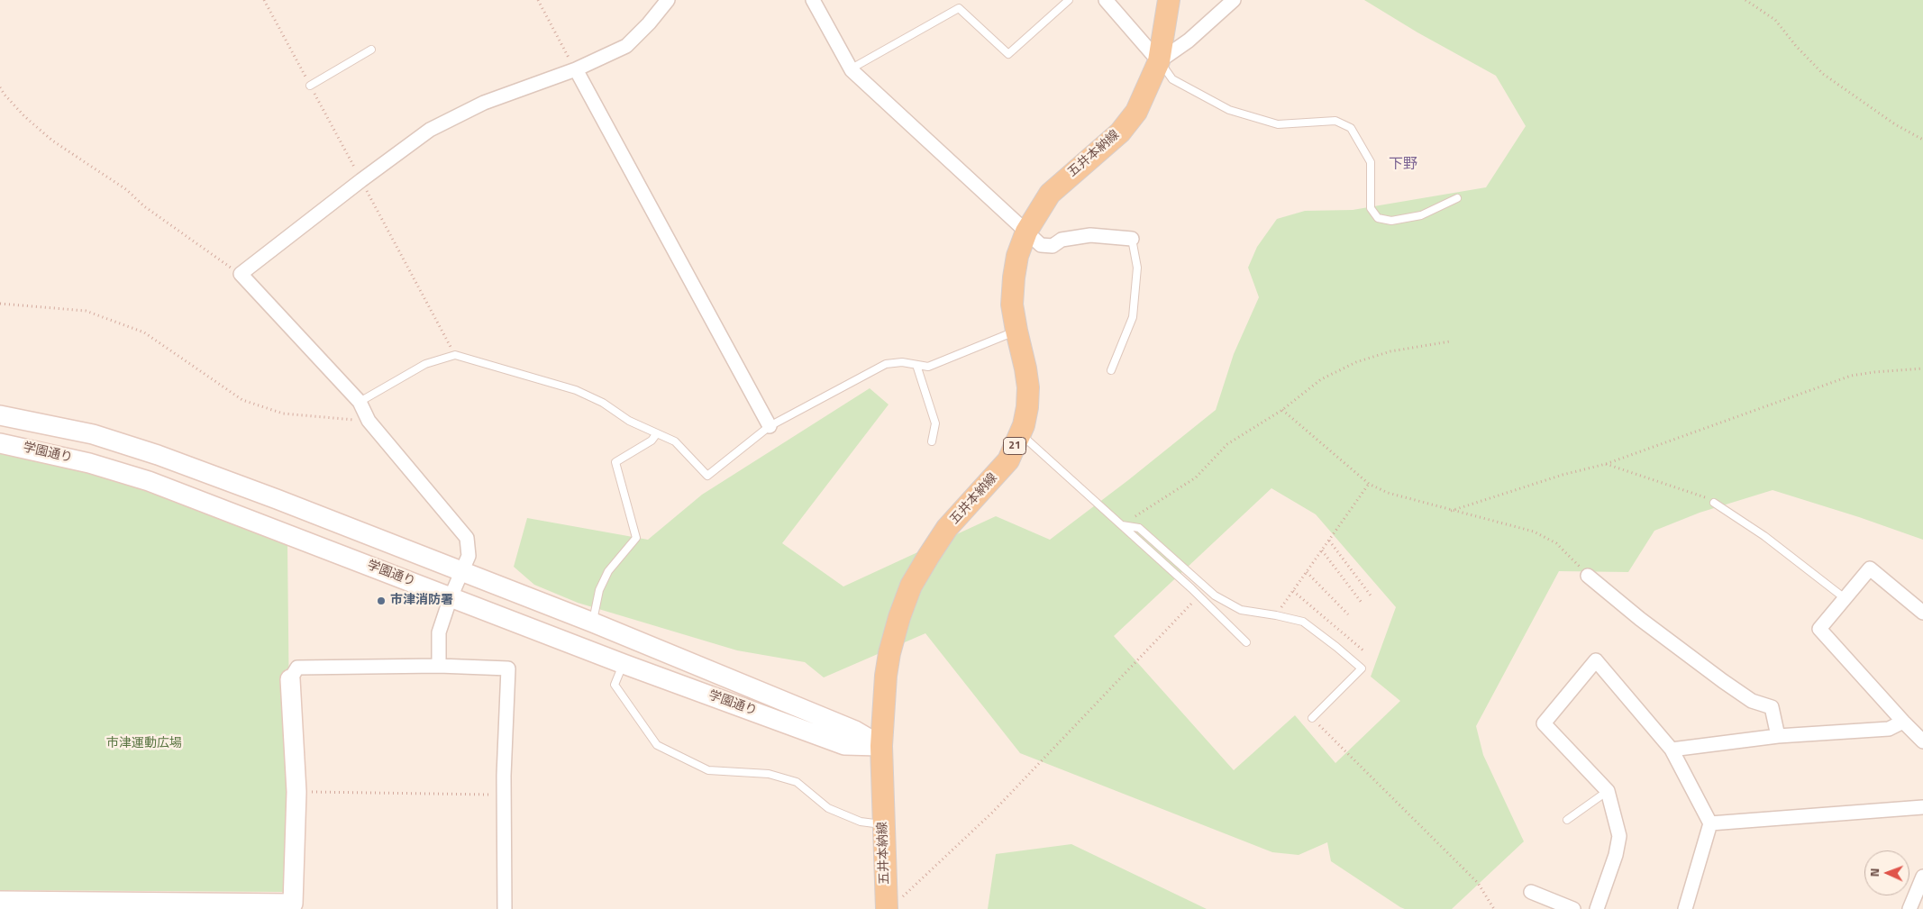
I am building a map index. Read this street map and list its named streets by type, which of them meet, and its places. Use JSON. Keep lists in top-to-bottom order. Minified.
{"streets":{"main road":["五井本納線","21"],"street":["学園通り"]},"crossings":[["五井本納線","学園通り"]],"districts":["下野"],"parks":["市津運動広場"],"places":["市津消防署"],"north":"left"}
